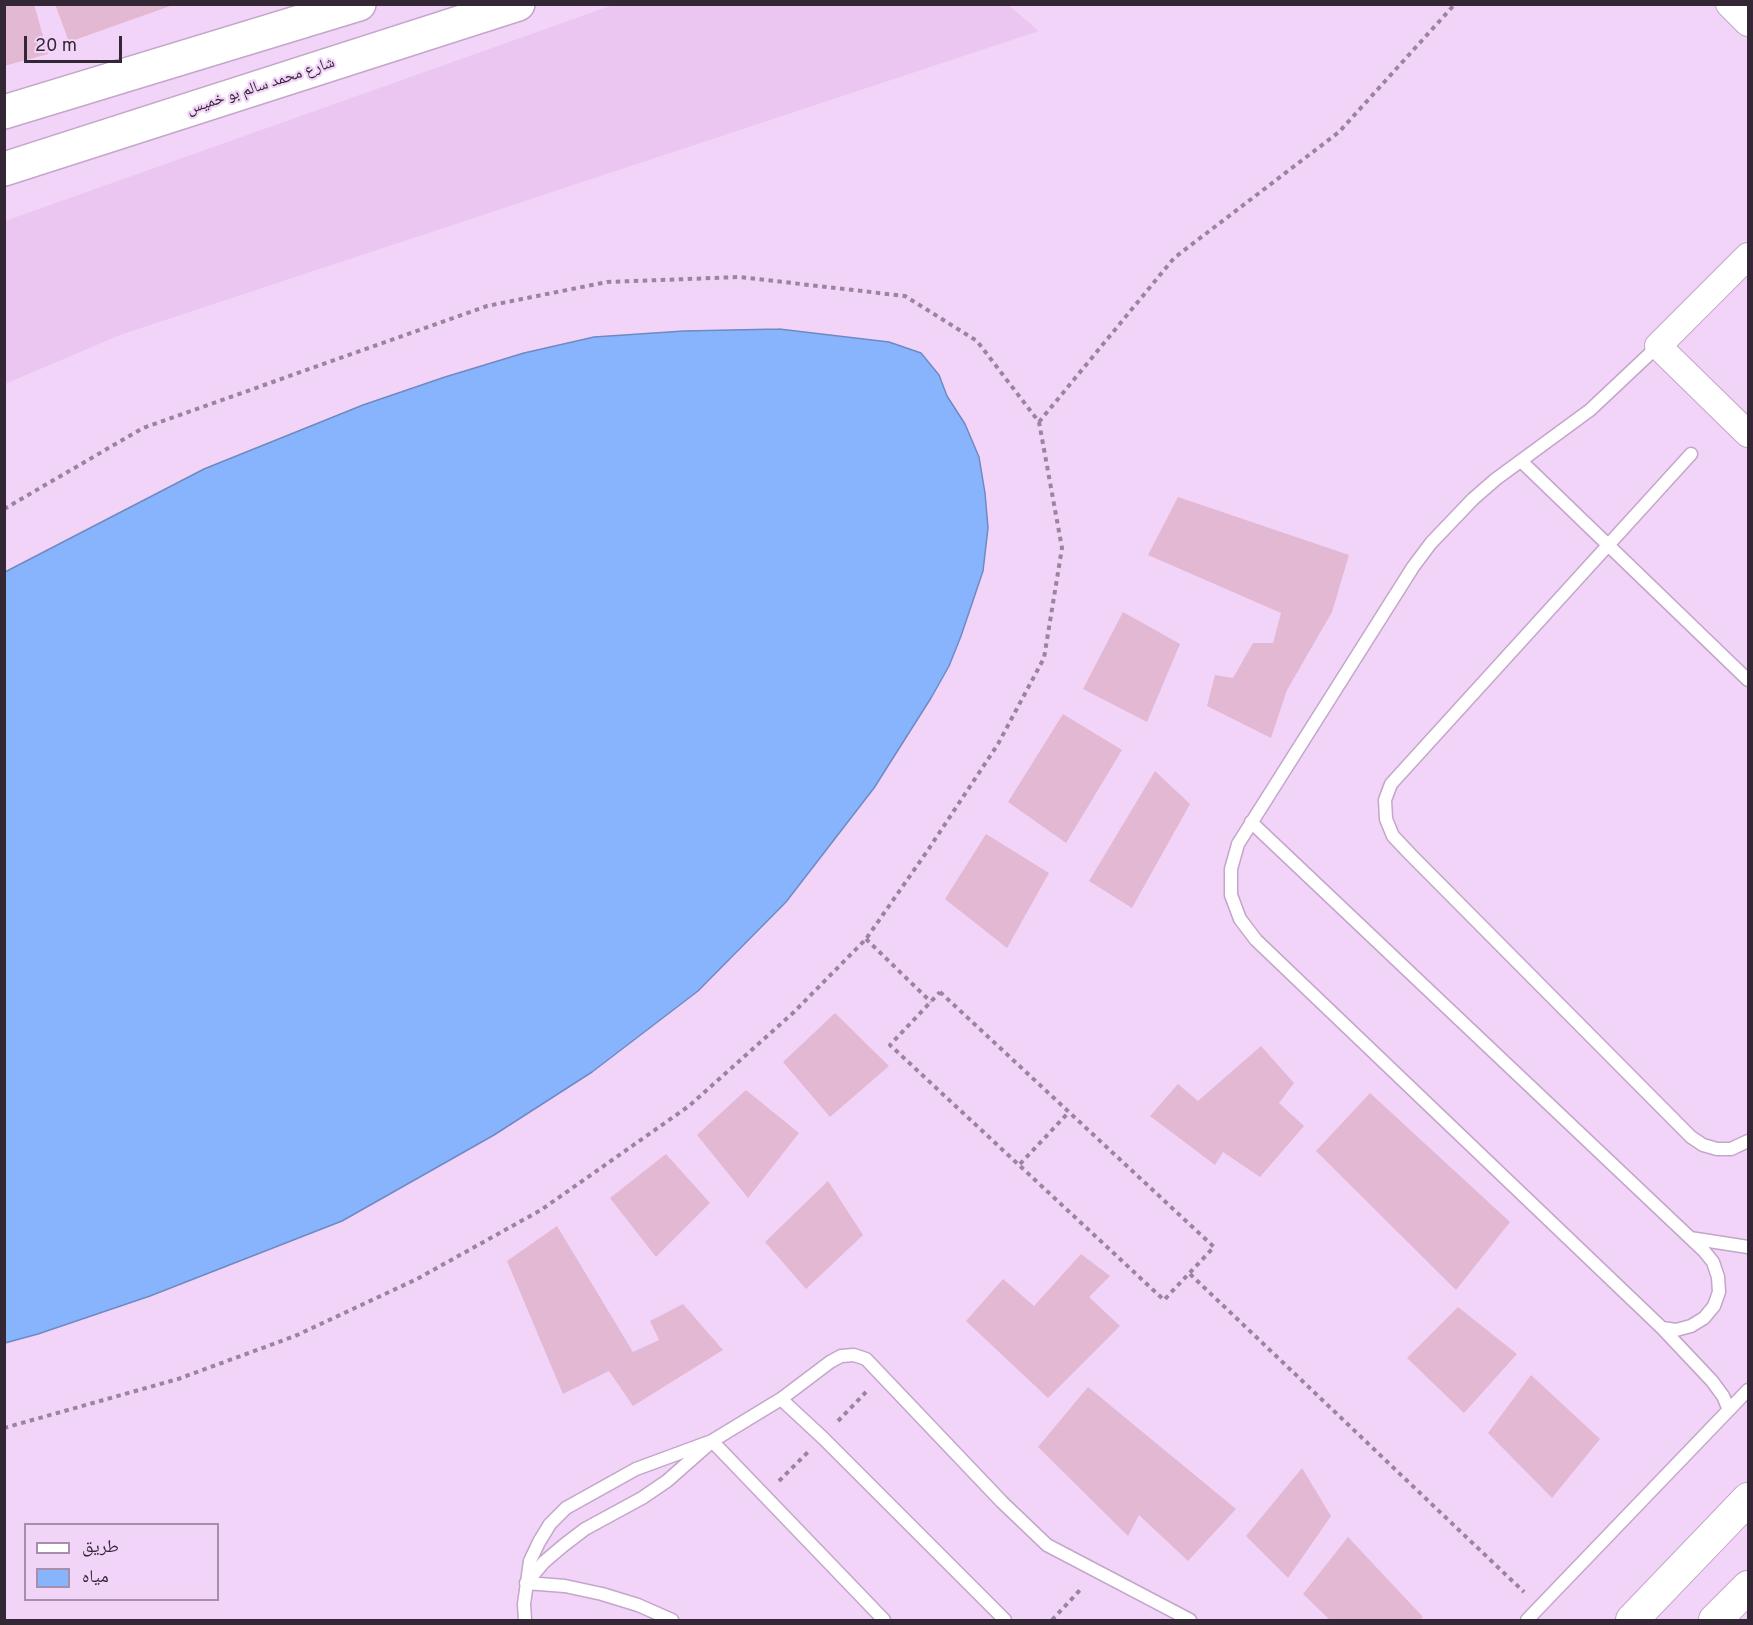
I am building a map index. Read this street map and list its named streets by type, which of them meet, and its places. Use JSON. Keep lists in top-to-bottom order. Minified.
{"streets":{"main road":["شارع محمد سالم بو خميس"]},"legend":["طريق","مياه"],"scale_bar":"20 m"}
